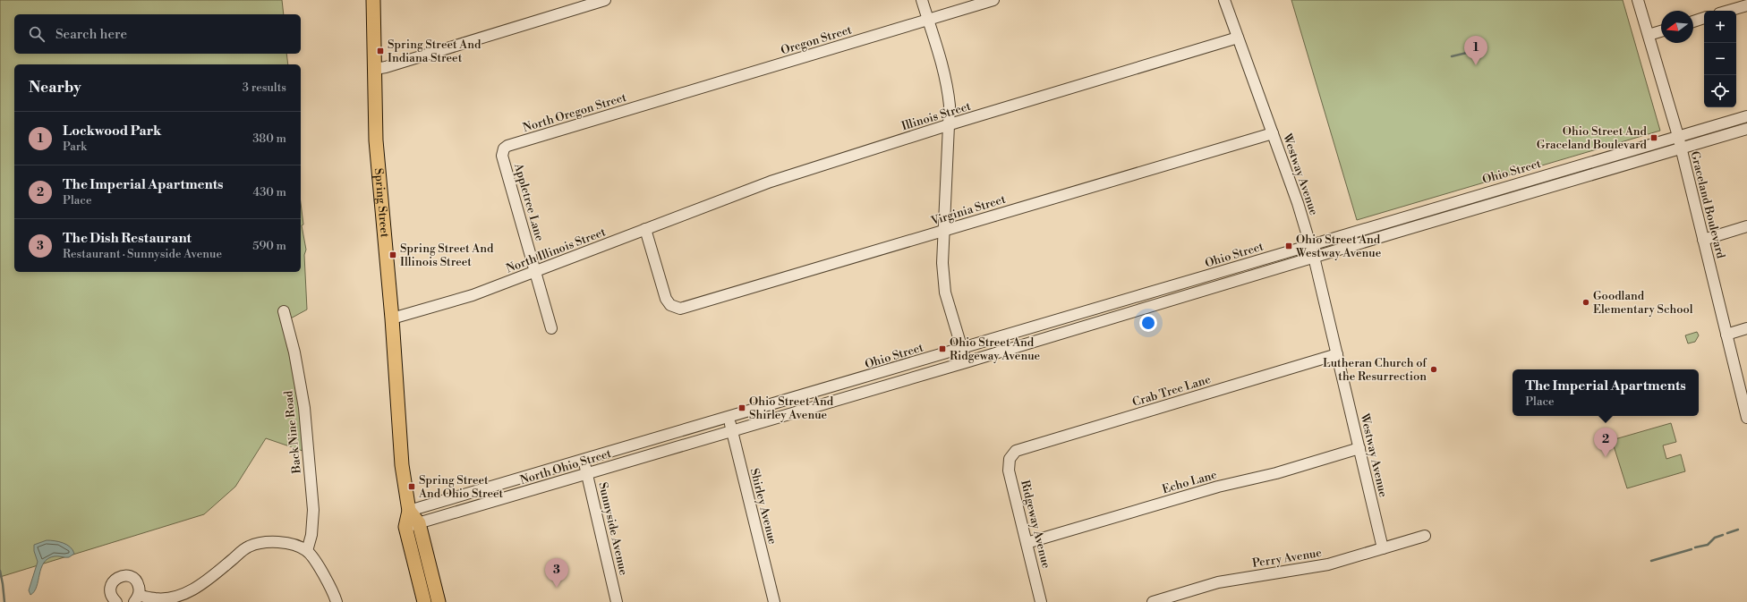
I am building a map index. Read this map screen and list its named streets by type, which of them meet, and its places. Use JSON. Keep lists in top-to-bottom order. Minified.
{"streets":{"main road":["Spring Street"],"street":["Oregon Street","North Oregon Street","Illinois Street","Ohio Street","Westway Avenue","Appletree Lane","Graceland Boulevard","Virginia Street","North Illinois Street","Crab Tree Lane","Back Nine Road","North Ohio Street","Echo Lane","Shirley Avenue","Ridgeway Avenue","Sunnyside Avenue","Perry Avenue"]},"crossings":[["Oregon Street","North Oregon Street"],["North Oregon Street","Appletree Lane"],["Illinois Street","Westway Avenue"],["Illinois Street","Virginia Street"],["Illinois Street","North Illinois Street"],["Ohio Street","Westway Avenue"],["Ohio Street","Graceland Boulevard"],["Ohio Street","North Ohio Street"],["Ohio Street","Shirley Avenue"],["Westway Avenue","Virginia Street"],["Westway Avenue","Crab Tree Lane"],["Westway Avenue","Echo Lane"],["Westway Avenue","Perry Avenue"],["Spring Street","North Illinois Street"],["Spring Street","North Ohio Street"],["Appletree Lane","North Illinois Street"],["Virginia Street","North Illinois Street"],["Crab Tree Lane","Ridgeway Avenue"],["North Ohio Street","Shirley Avenue"],["North Ohio Street","Sunnyside Avenue"],["Echo Lane","Ridgeway Avenue"]],"places":{"transit":["Spring Street And Indiana Street","Ohio Street And Graceland Boulevard","Ohio Street And Westway Avenue","Spring Street And Illinois Street","Ohio Street And Ridgeway Avenue","Ohio Street And Shirley Avenue","Spring Street And Ohio Street"],"other":["Goodland Elementary School","Lutheran Church of the Resurrection"]},"north":"left","page":{"map_buttons":["+","−"],"search":"Search here","pins":["1","2","3"],"heading":["Nearby","3 results"],"list":[{"mark":"1","name":"Lockwood Park","note":"Park","value":"380 m"},{"mark":"2","name":"The Imperial Apartments","note":"Place","value":"430 m"},{"mark":"3","name":"The Dish Restaurant","note":"Restaurant · Sunnyside Avenue","value":"590 m"}],"popup":["The Imperial Apartments","Place"]}}
